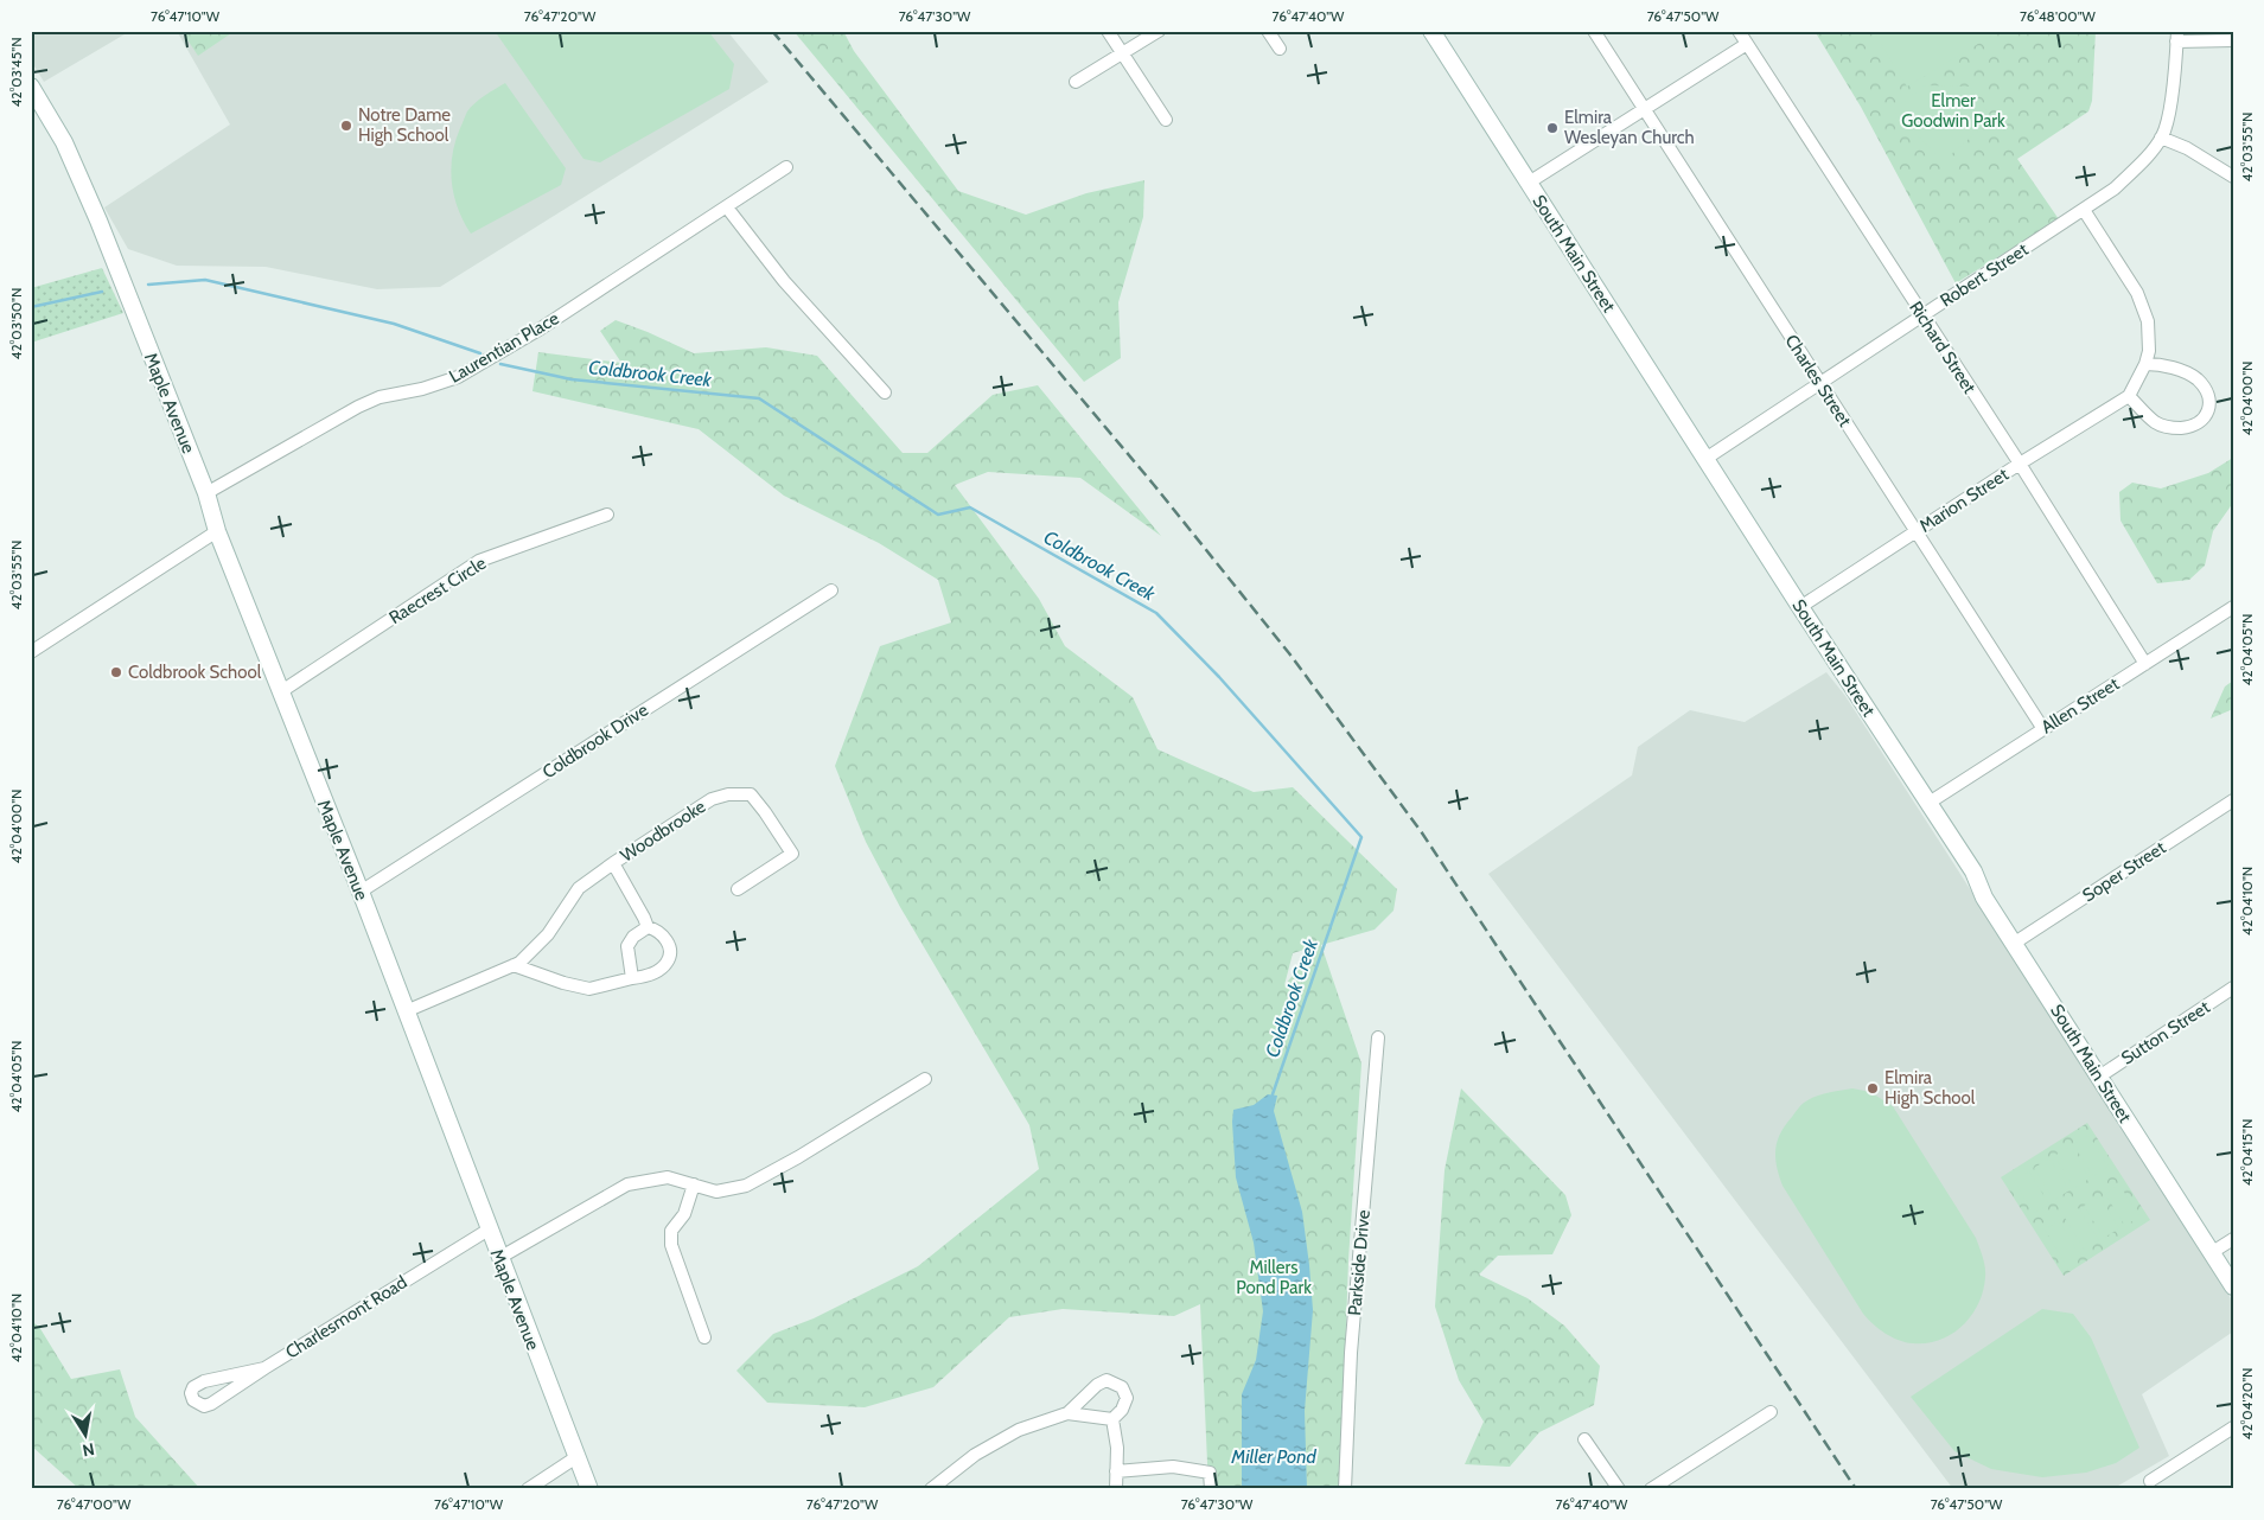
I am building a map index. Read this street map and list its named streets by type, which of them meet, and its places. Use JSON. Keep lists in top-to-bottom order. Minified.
{"streets":{"main road":["South Main Street","Maple Avenue"],"street":["Robert Street","Laurentian Place","Richard Street","Charles Street","Marion Street","Raecrest Circle","Allen Street","Coldbrook Drive","Woodbrooke","Soper Street","Sutton Street","Parkside Drive","Charlesmont Road"]},"crossings":[["South Main Street","Robert Street"],["South Main Street","Marion Street"],["South Main Street","Allen Street"],["South Main Street","Soper Street"],["South Main Street","Sutton Street"],["Robert Street","Richard Street"],["Robert Street","Charles Street"],["Laurentian Place","Maple Avenue"],["Richard Street","Marion Street"],["Richard Street","Allen Street"],["Charles Street","Marion Street"],["Charles Street","Allen Street"],["Maple Avenue","Raecrest Circle"],["Maple Avenue","Coldbrook Drive"],["Maple Avenue","Woodbrooke"],["Maple Avenue","Charlesmont Road"]],"water":["Coldbrook Creek","Miller Pond"],"parks":["Elmer Goodwin Park","Millers Pond Park"],"places":["Notre Dame High School","Elmira Wesleyan Church","Coldbrook School","Elmira High School"],"north":"bottom","coordinates":["76°47'10\"W","76°47'20\"W","76°47'30\"W","76°47'40\"W","76°47'50\"W","76°48'00\"W","42°03'45\"N","42°03'55\"N","42°03'50\"N","42°04'00\"N","42°04'05\"N","42°04'10\"N","42°04'15\"N","42°04'20\"N","76°47'00\"W"]}
